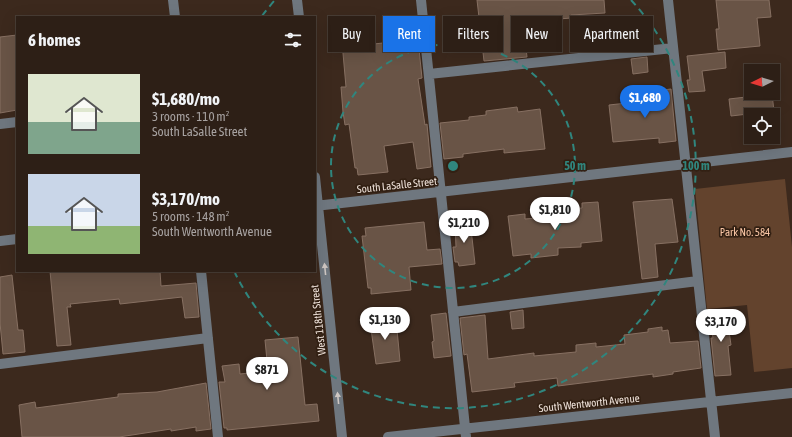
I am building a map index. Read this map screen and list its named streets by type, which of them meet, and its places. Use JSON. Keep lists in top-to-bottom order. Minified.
{"streets":{"street":["South LaSalle Street","West 118th Street","South Wentworth Avenue"]},"crossings":[["South LaSalle Street","West 118th Street"]],"one_way":["West 118th Street"],"parks":["Park No. 584"],"north":"left","page":{"chip":["Buy","Rent","Filters","New","Apartment"],"heading":"6 homes","list":[{"name":"$1,680/mo","note":"3 rooms · 110 m² · South LaSalle Street"},{"name":"$3,170/mo","note":"5 rooms · 148 m² · South Wentworth Avenue"}],"price":["$1,680","$1,810","$1,210","$1,130","$3,170","$871"]},"rings":["50 m","100 m"]}
